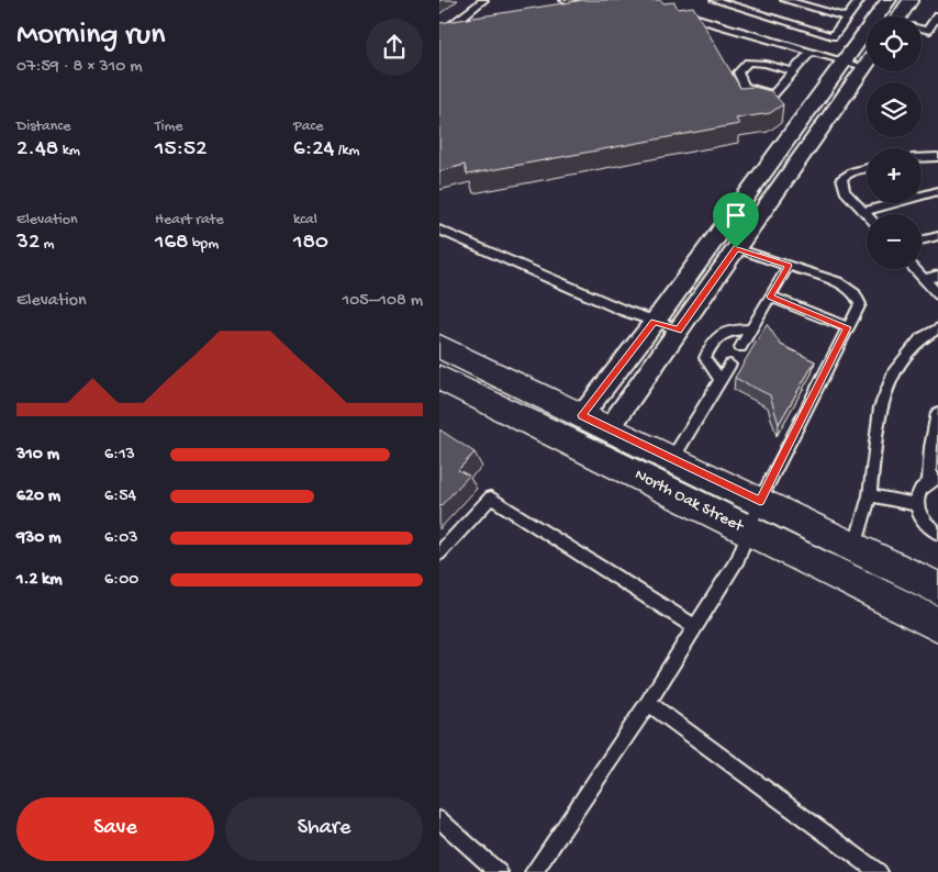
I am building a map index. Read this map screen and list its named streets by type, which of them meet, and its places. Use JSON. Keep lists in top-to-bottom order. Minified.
{"streets":{"main road":["North Oak Street"]},"page":{"heading":["Morning run","07:59 · 8 × 310 m"],"map_buttons":["+","−"],"stats":[["Distance","2.48 km"],["Time","15:52"],["Pace","6:24 /km"],["Elevation","32 m"],["Heart rate","168 bpm"],["kcal","180"]],"chart":["Elevation","105–108 m"],"list":[{"name":"310 m","note":"6:13"},{"name":"620 m","note":"6:54"},{"name":"930 m","note":"6:03"},{"name":"1.2 km","note":"6:00"}],"buttons":["Save","Share"]}}
